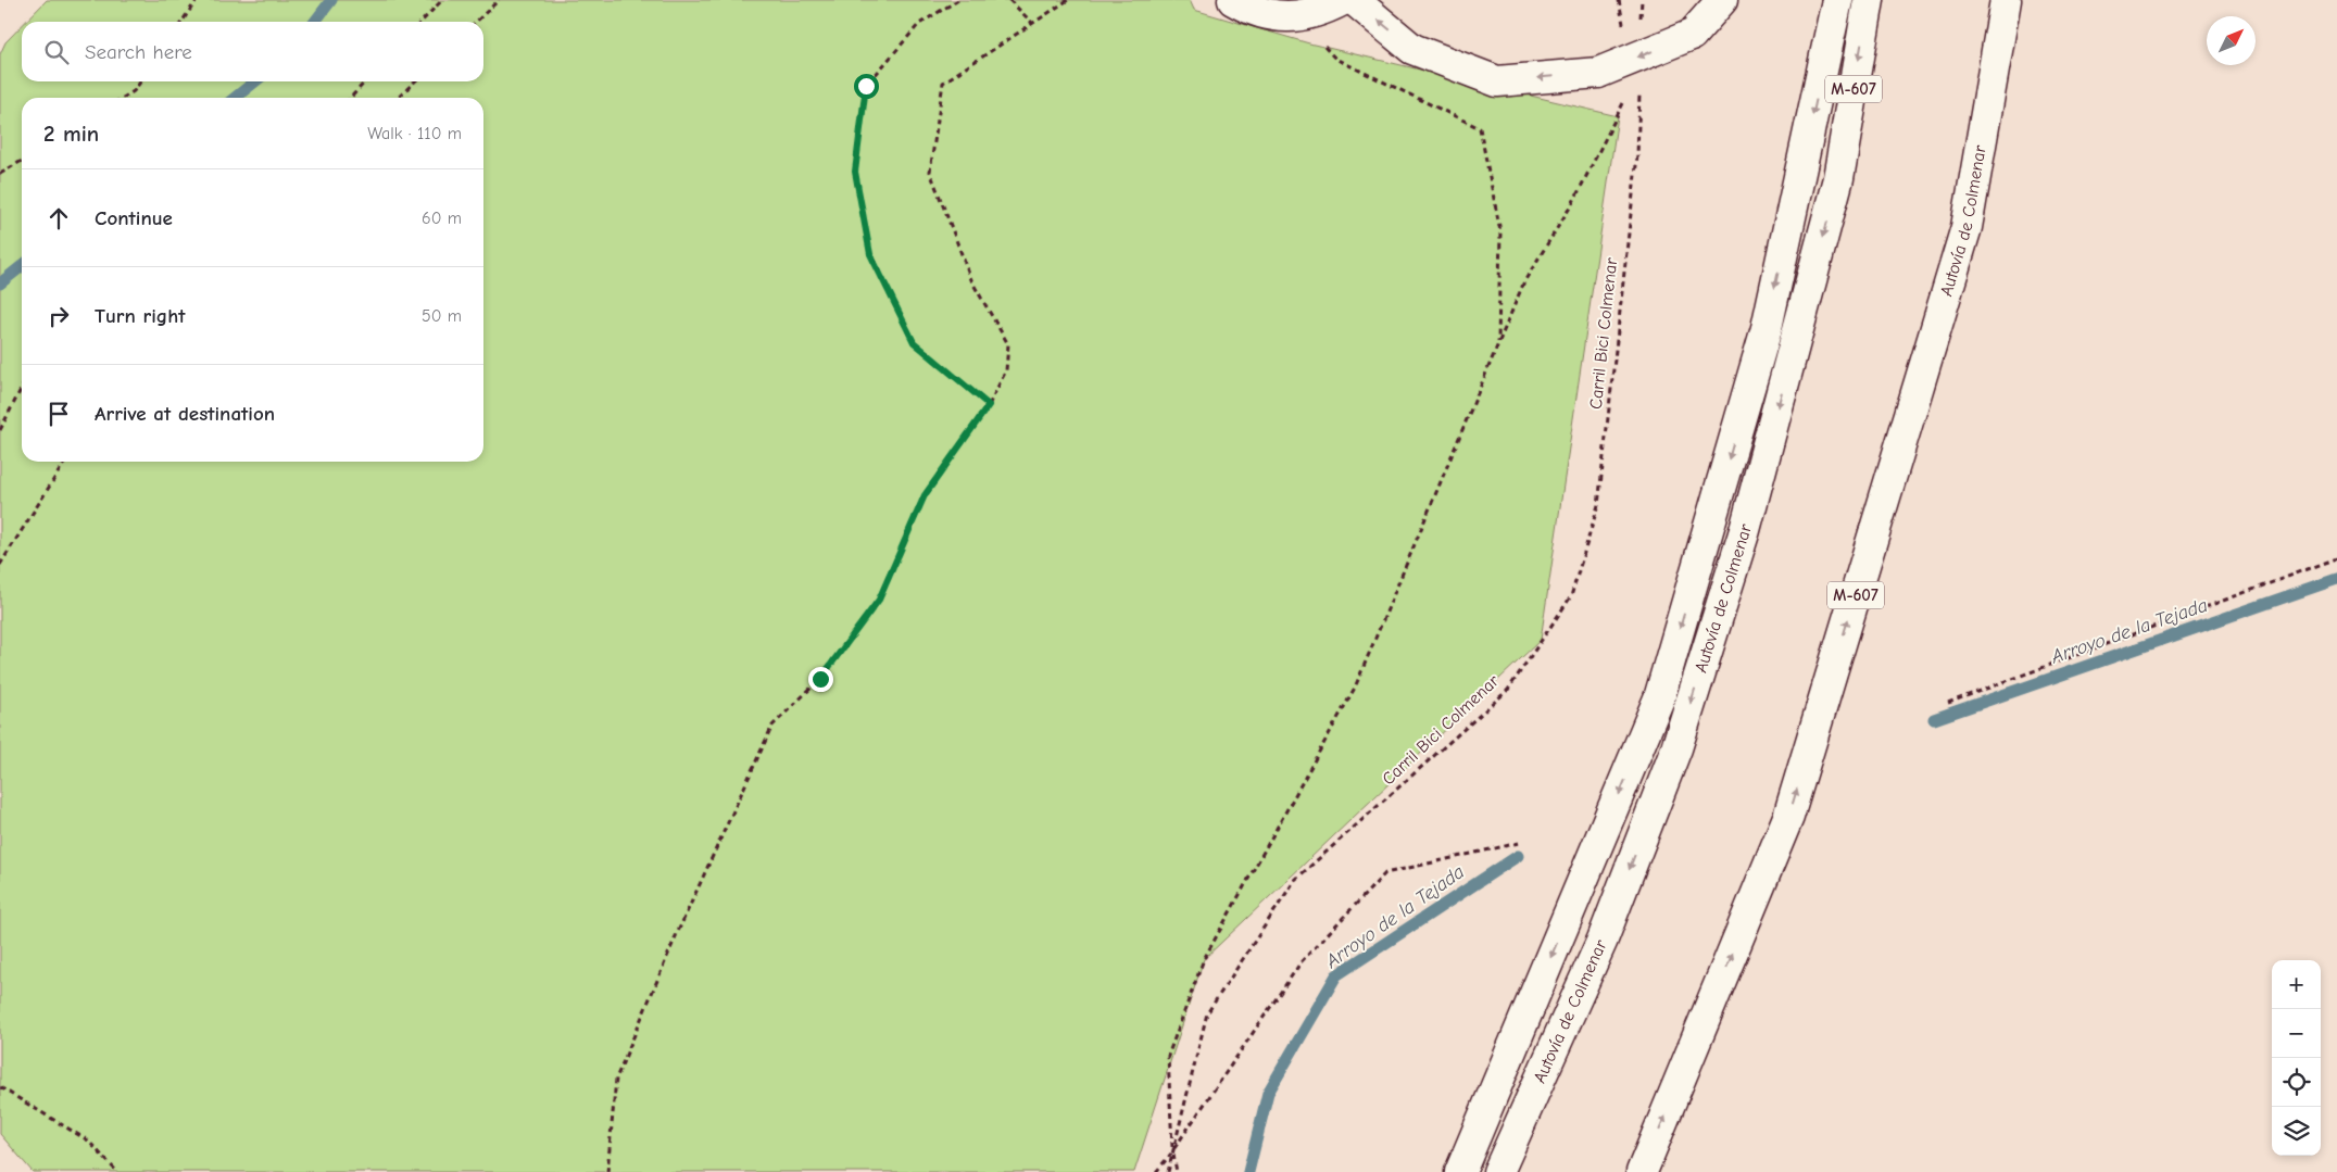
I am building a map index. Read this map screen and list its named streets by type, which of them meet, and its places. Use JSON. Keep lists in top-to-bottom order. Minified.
{"streets":{"main road":["M-607","Autovía de Colmenar"],"path":["Carril Bici Colmenar"]},"water":["Arroyo de la Tejada"],"north":"top right","page":{"search":"Search here","heading":["2 min","Walk · 110 m"],"list":[["Continue","60 m"],["Turn right","50 m"],"Arrive at destination"],"map_buttons":["+","−"]}}
